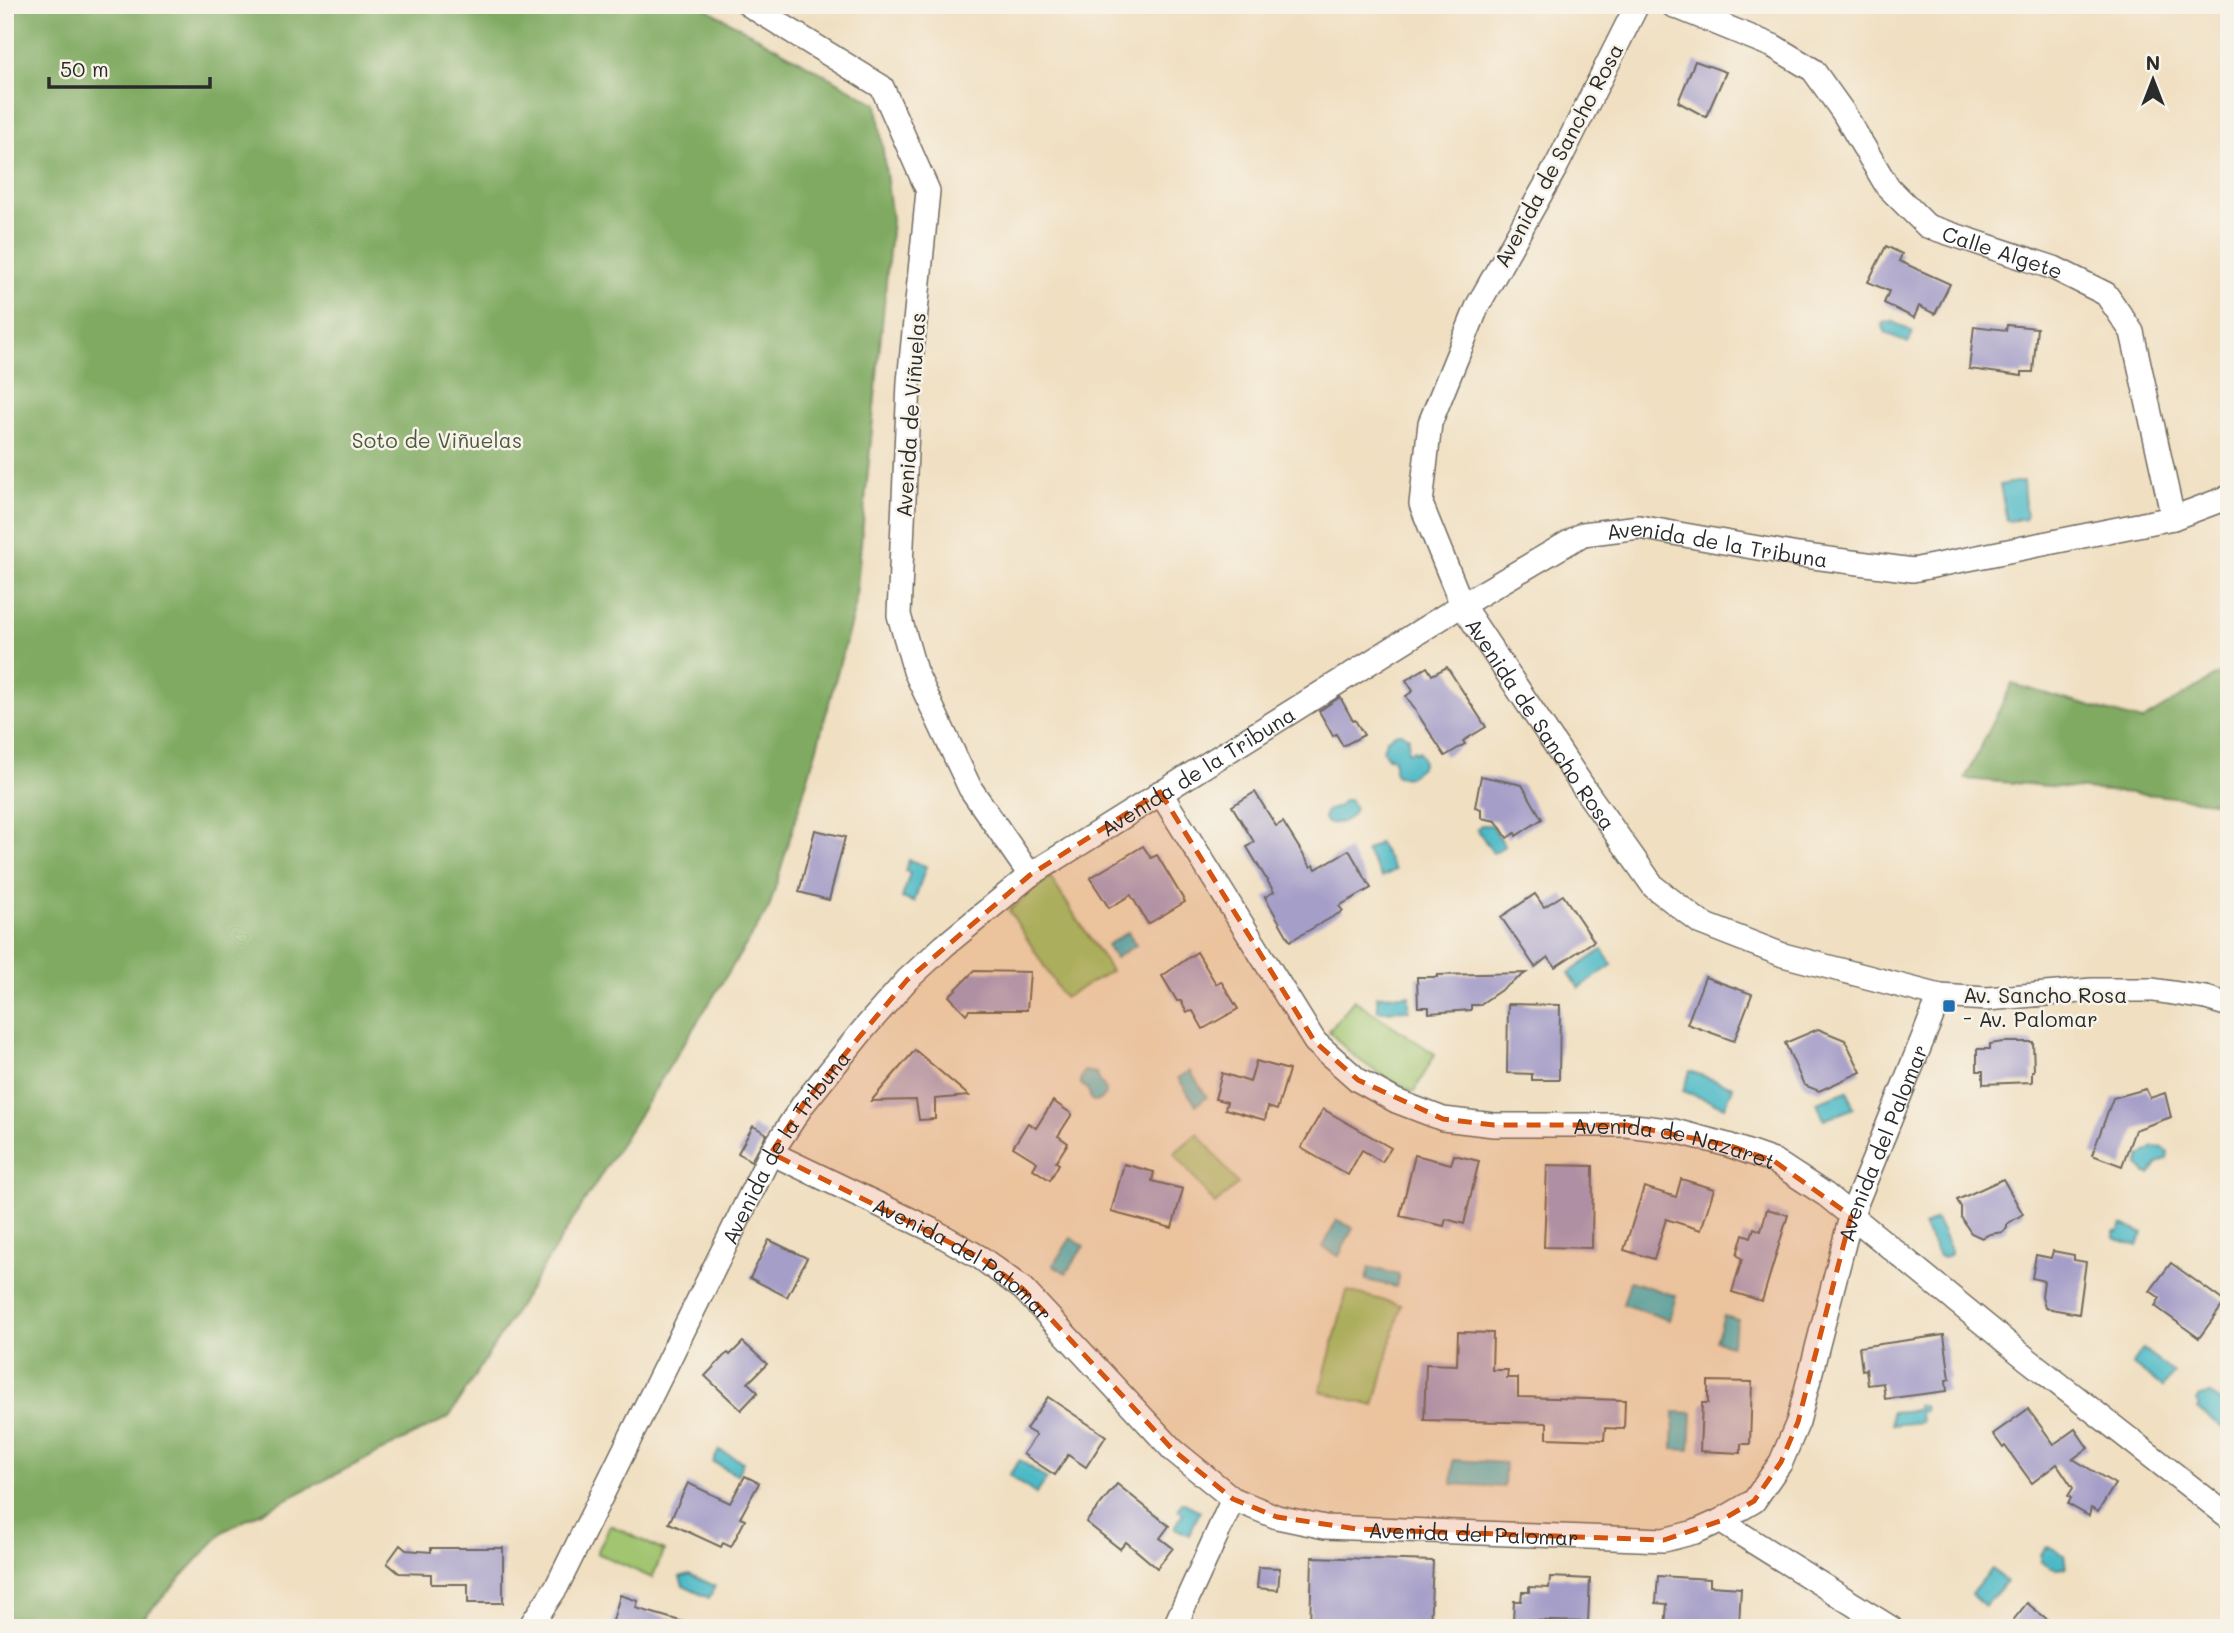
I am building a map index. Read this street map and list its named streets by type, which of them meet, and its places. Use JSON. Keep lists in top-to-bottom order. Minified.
{"streets":{"street":["Avenida de Sancho Rosa","Calle Algete","Avenida de Viñuelas","Avenida de la Tribuna","Avenida del Palomar","Avenida de Nazaret"]},"crossings":[["Avenida de Sancho Rosa","Avenida de la Tribuna"],["Avenida de Sancho Rosa","Avenida del Palomar"],["Calle Algete","Avenida de la Tribuna"],["Avenida de Viñuelas","Avenida de la Tribuna"],["Avenida de la Tribuna","Avenida del Palomar"],["Avenida de la Tribuna","Avenida de Nazaret"],["Avenida del Palomar","Avenida de Nazaret"]],"parks":["Soto de Viñuelas"],"places":{"transit":["Av. Sancho Rosa - Av. Palomar"]},"scale_bar":"50 m","north":"top"}
